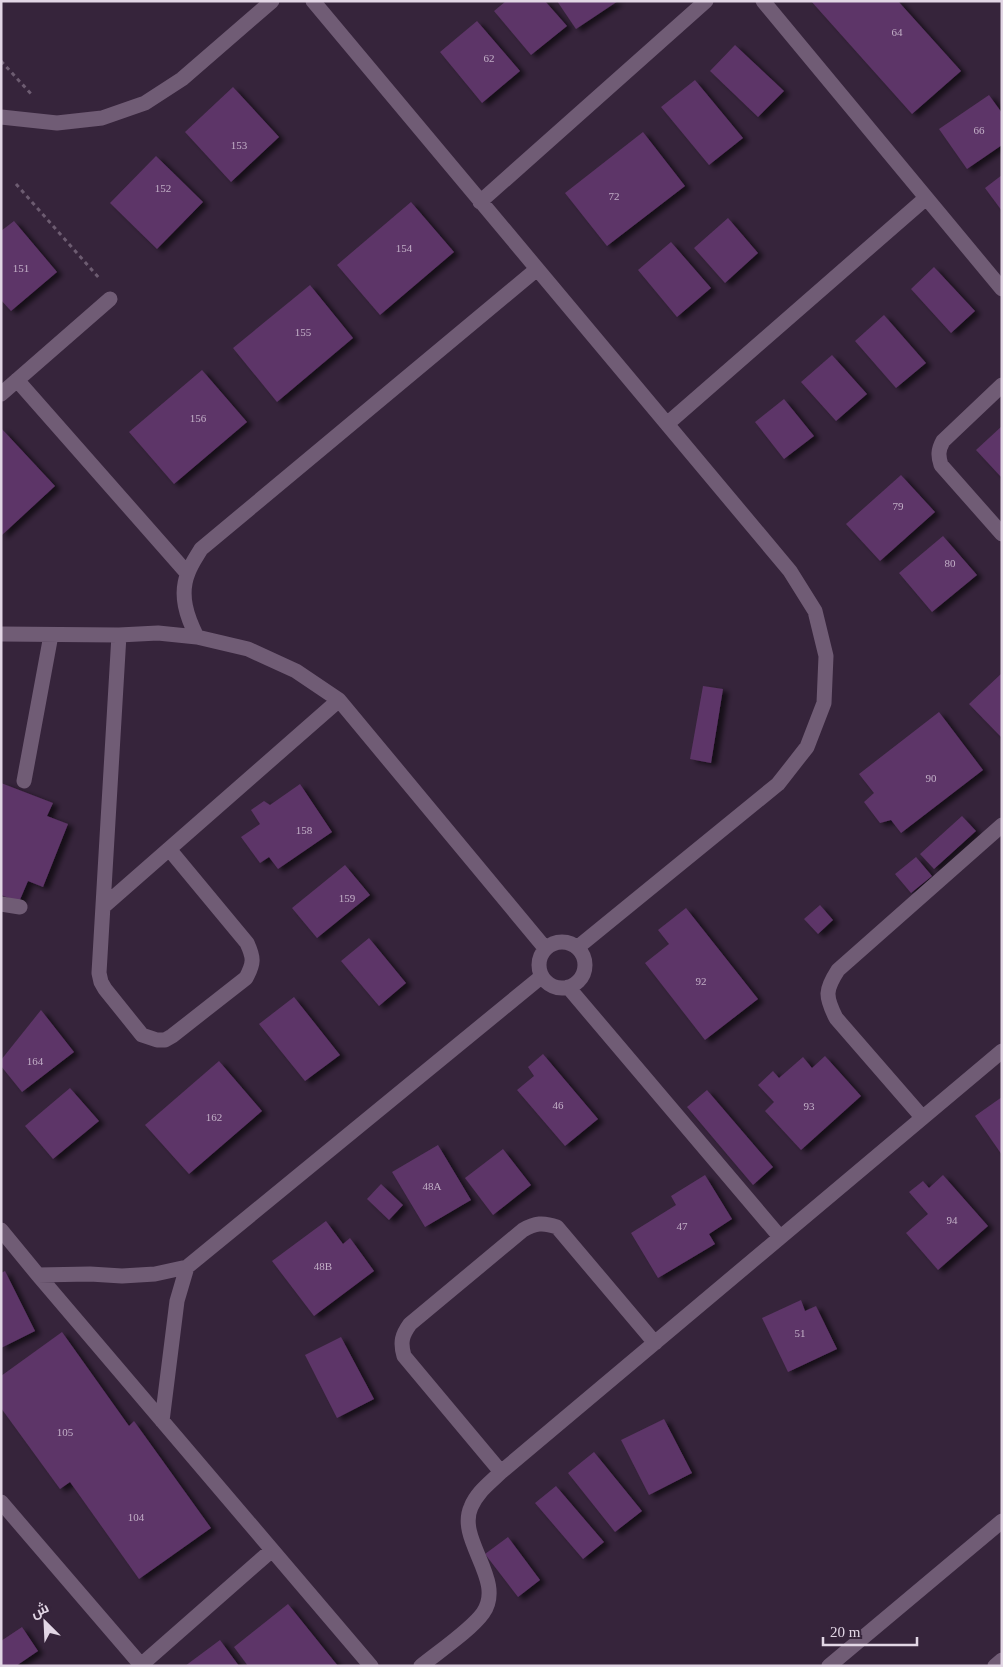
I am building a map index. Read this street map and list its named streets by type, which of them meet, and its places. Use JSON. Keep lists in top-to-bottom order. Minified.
{"house_numbers":["64","62","66","153","152","72","154","151","155","156","79","80","90","158","159","92","164","46","93","162","48A","94","47","48B","51","105","104"],"scale_bar":"20 m","north":"top left"}
